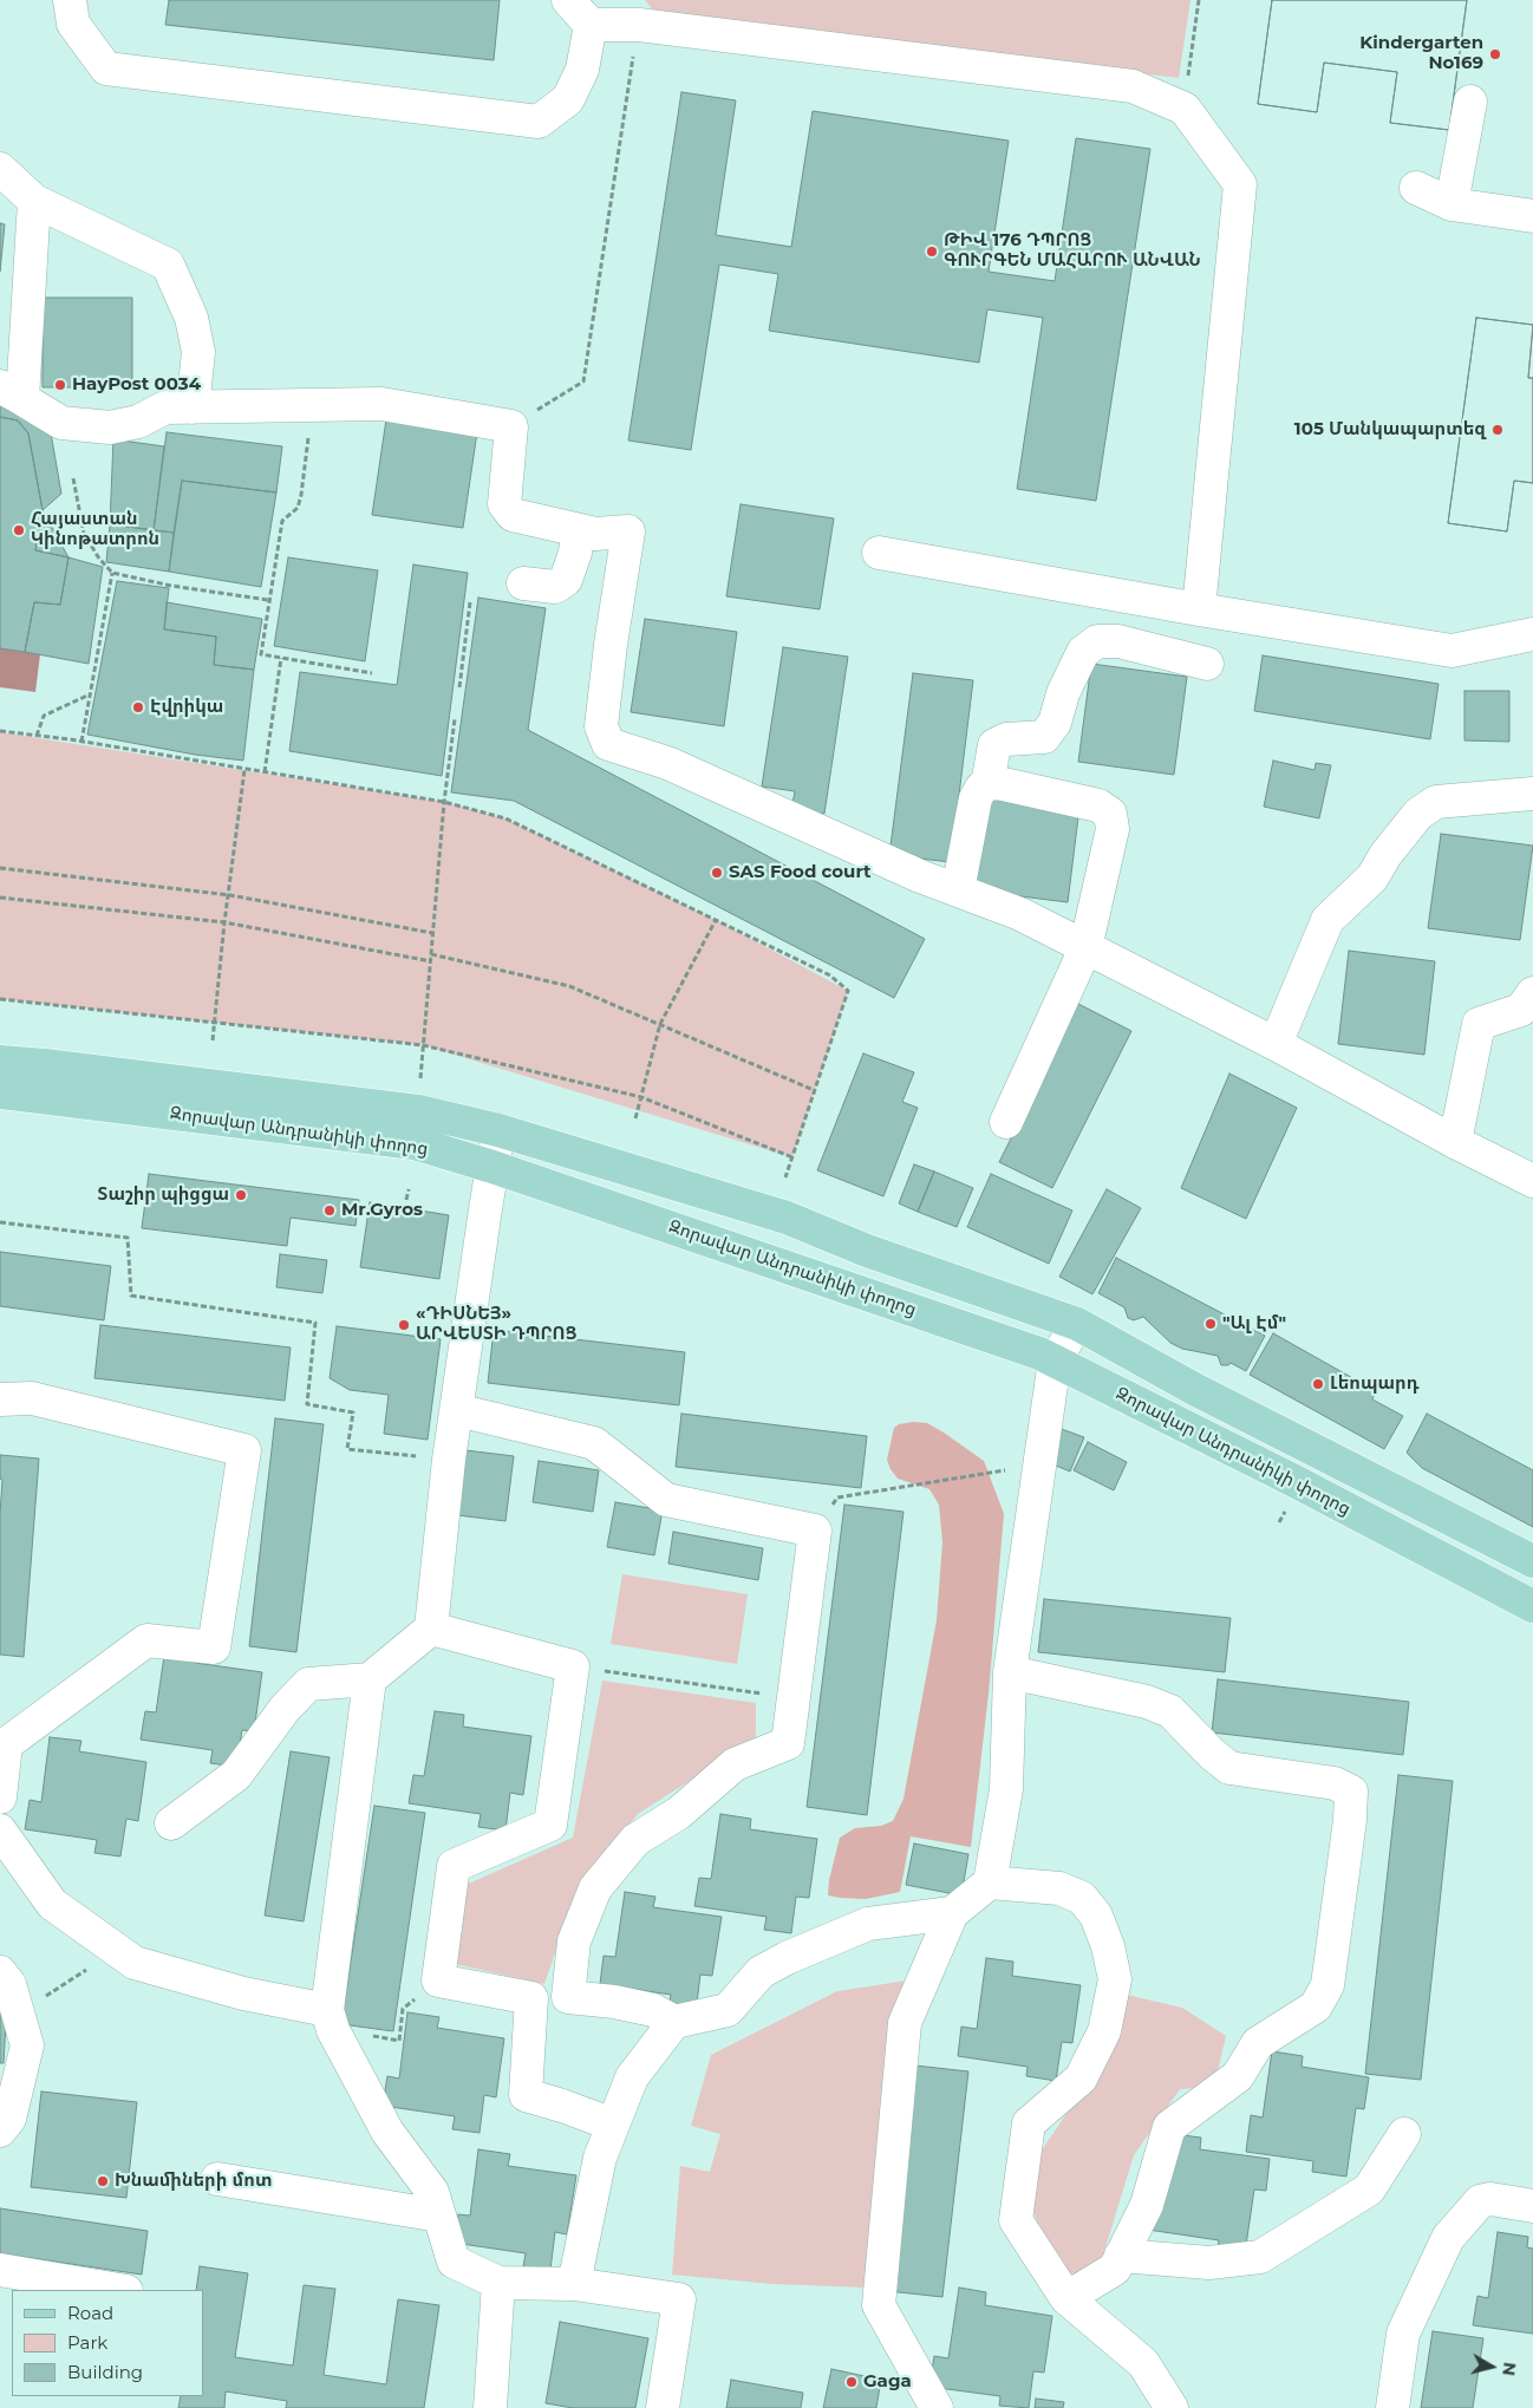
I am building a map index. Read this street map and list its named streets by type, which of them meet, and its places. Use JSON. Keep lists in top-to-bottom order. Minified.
{"streets":{"main road":["Զորավար Անդրանիկի փողոց"]},"places":["Kindergarten No169","ԹԻՎ 176 ԴՊՐՈՑ ԳՈՒՐԳԵՆ ՄԱՀԱՐՈՒ ԱՆՎԱՆ","HayPost 0034","105 Մանկապարտեզ","Հայաստան Կինոթատրոն","Էվրիկա","SAS Food court","Տաշիր պիցցա","Mr.Gyros","\"Ալ Էմ\"","«ԴԻՍՆԵՅ» ԱՐՎԵՍՏԻ ԴՊՐՈՑ","Լեոպարդ","Խնամիների մոտ","Gaga"],"legend":["Road","Park","Building"],"north":"right"}
